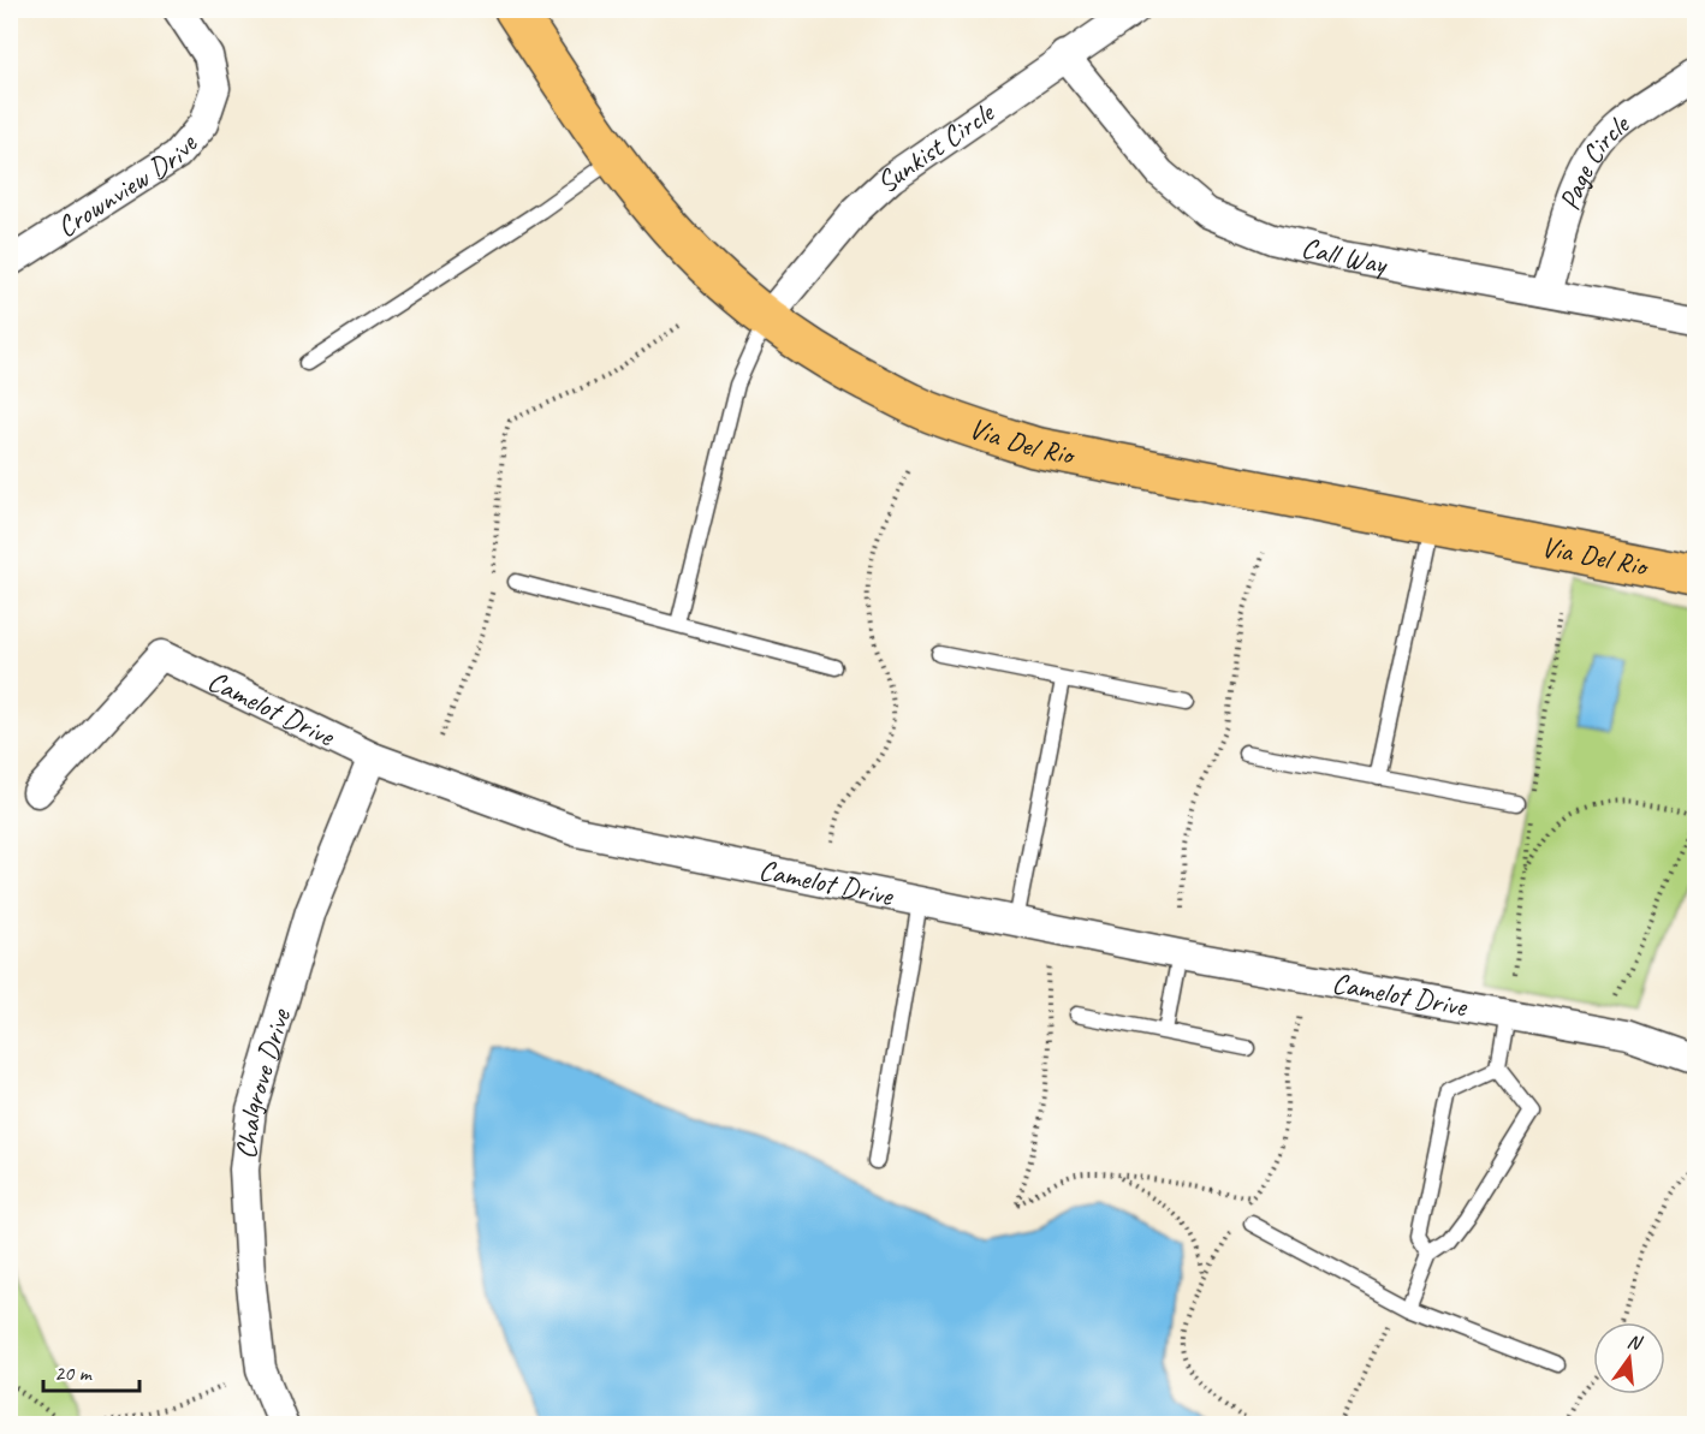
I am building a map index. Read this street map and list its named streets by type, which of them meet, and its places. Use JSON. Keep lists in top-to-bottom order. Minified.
{"streets":{"main road":["Via Del Rio"],"street":["Sunkist Circle","Page Circle","Crownview Drive","Call Way","Camelot Drive","Chalgrove Drive"]},"crossings":[["Sunkist Circle","Call Way"],["Sunkist Circle","Via Del Rio"],["Page Circle","Call Way"],["Camelot Drive","Chalgrove Drive"]],"scale_bar":"20 m","north":"top"}
